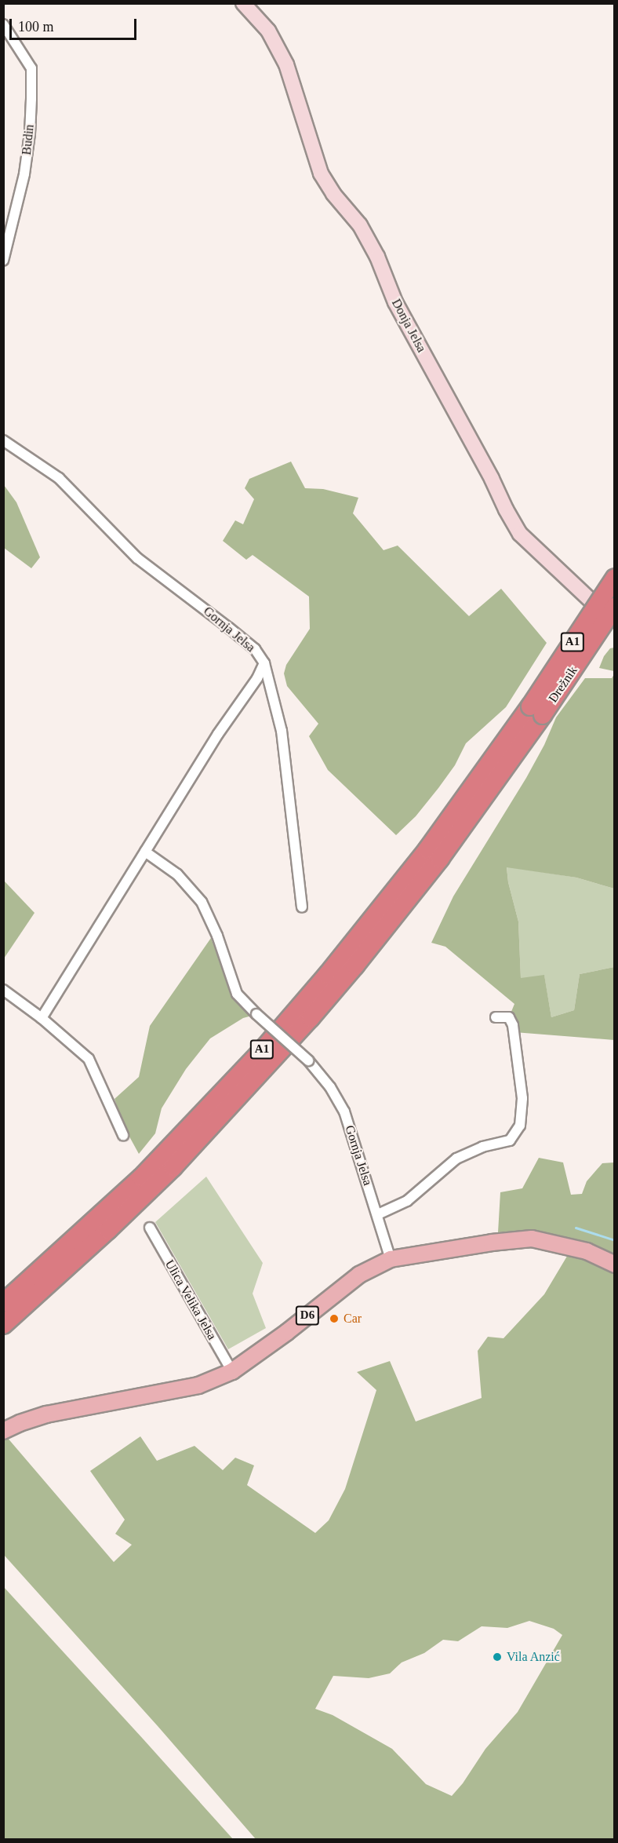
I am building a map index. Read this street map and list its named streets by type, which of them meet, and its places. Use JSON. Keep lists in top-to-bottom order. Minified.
{"streets":{"highway":["A1","Drežnik"],"main road":["Donja Jelsa","D6"],"street":["Budin","Gornja Jelsa","Ulica Velika Jelsa"]},"crossings":[["Gornja Jelsa","D6"],["A1","Drežnik"],["Ulica Velika Jelsa","D6"]],"places":["Car","Vila Anzić"],"scale_bar":"100 m"}
